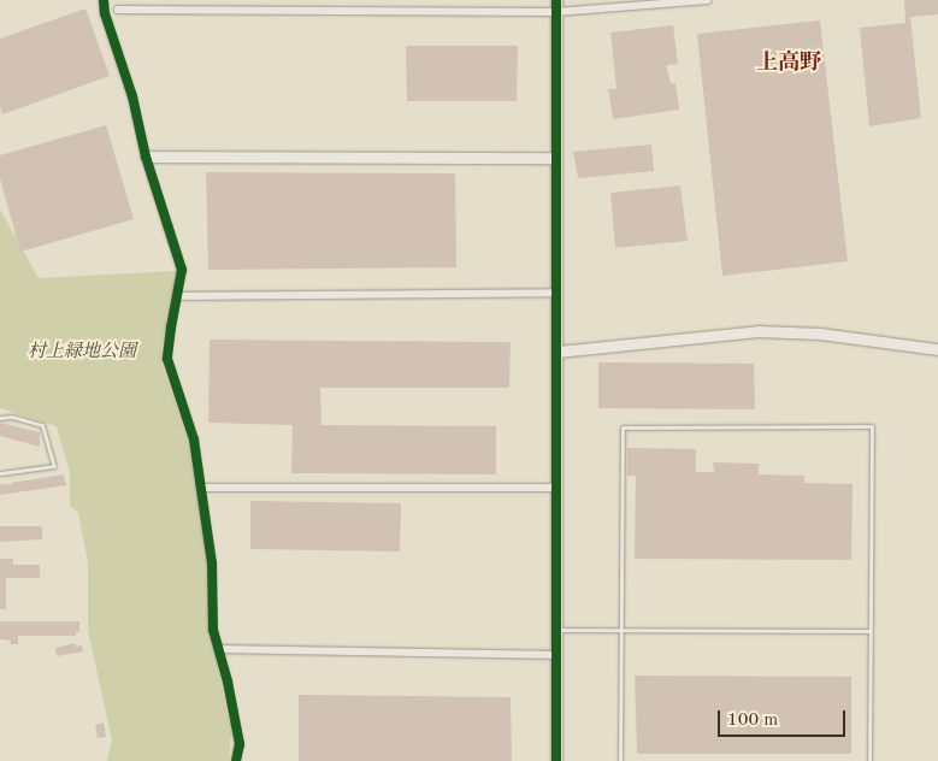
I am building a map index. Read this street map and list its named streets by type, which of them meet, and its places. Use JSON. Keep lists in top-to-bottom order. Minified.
{"districts":["上高野"],"parks":["村上緑地公園"],"scale_bar":"100 m"}
